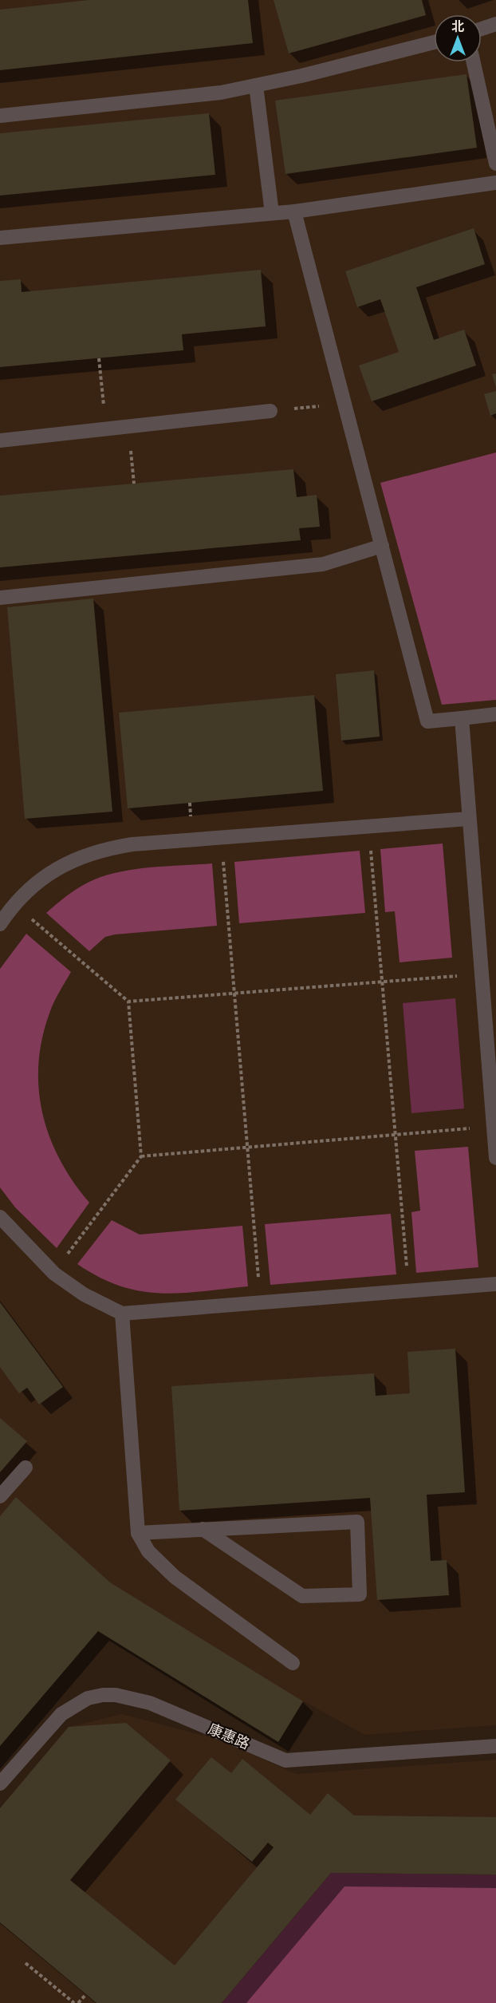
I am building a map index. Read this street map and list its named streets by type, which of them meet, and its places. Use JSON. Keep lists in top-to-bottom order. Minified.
{"streets":{"street":["康惠路"]},"north":"top"}
